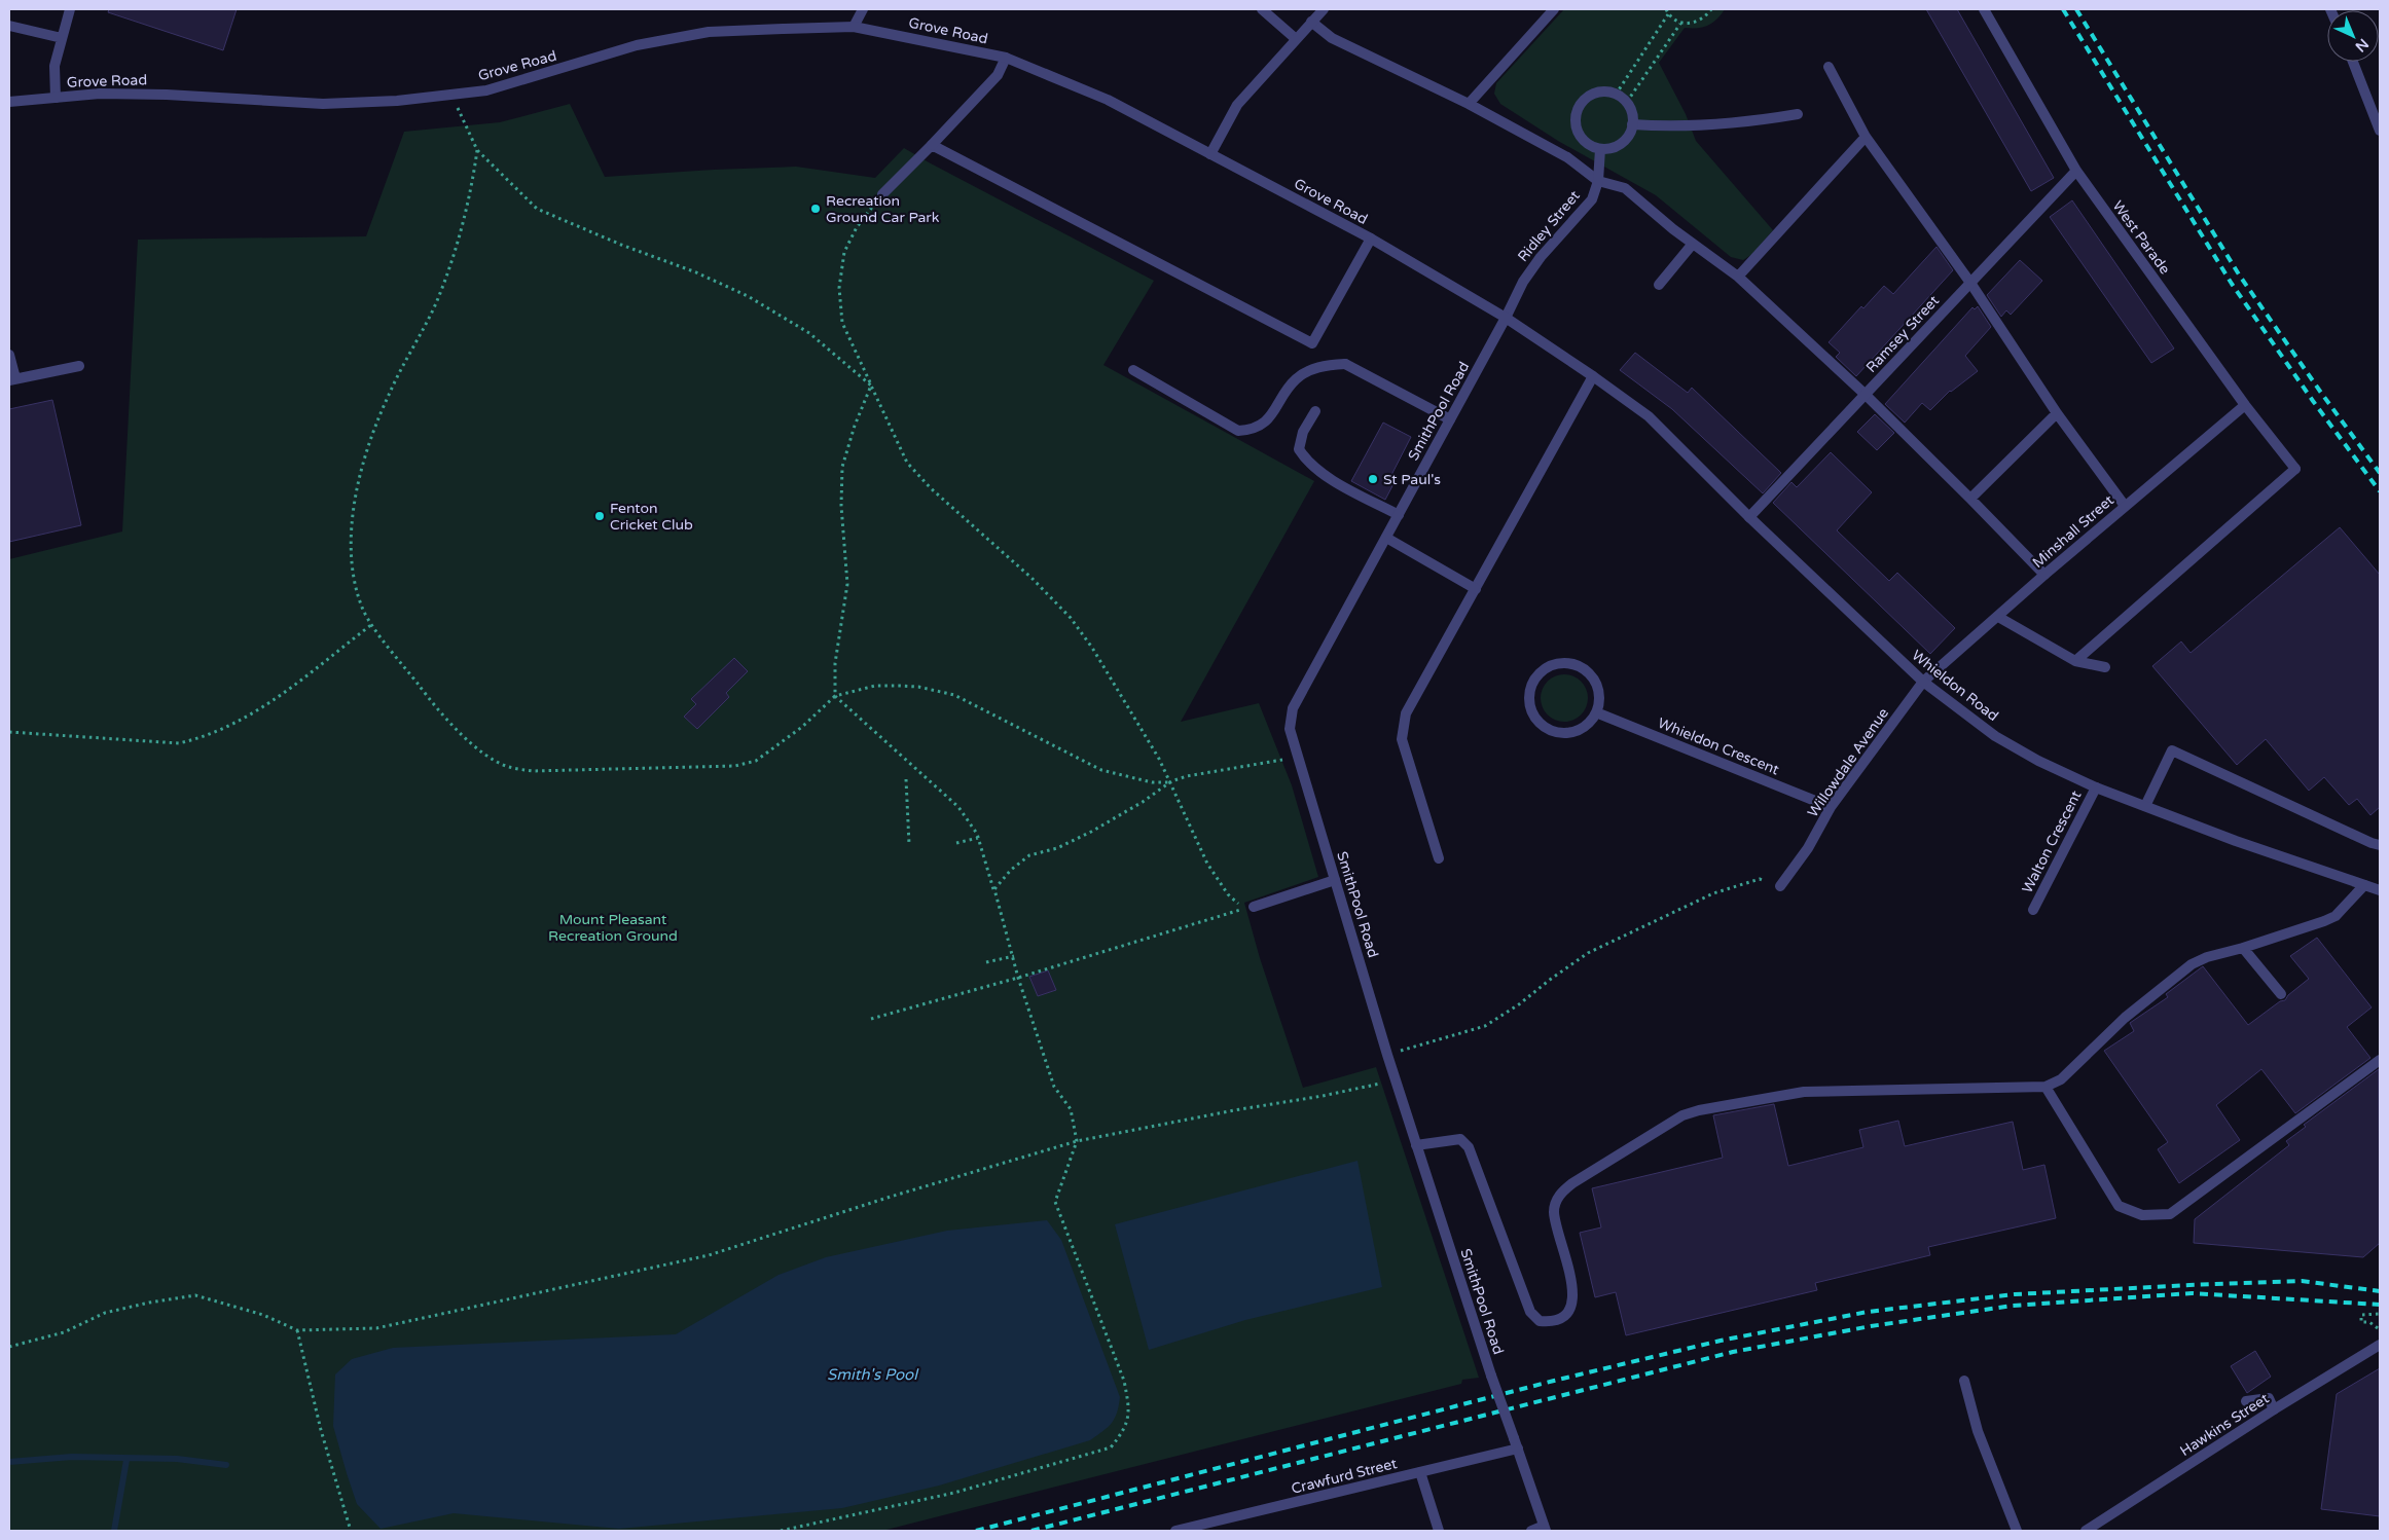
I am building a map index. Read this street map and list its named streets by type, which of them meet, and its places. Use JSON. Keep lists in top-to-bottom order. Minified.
{"streets":{"street":["Grove Road","Ridley Street","West Parade","Ramsey Street","SmithPool Road","Minshall Street","Whieldon Road","Whieldon Crescent","Willowdale Avenue","Walton Crescent","Hawkins Street","Crawfurd Street"]},"crossings":[["Grove Road","Ridley Street"],["Grove Road","SmithPool Road"],["Grove Road","Whieldon Road"],["Ridley Street","SmithPool Road"],["West Parade","Ramsey Street"],["West Parade","Minshall Street"],["Ramsey Street","Whieldon Road"],["SmithPool Road","Crawfurd Street"],["Minshall Street","Whieldon Road"],["Minshall Street","Willowdale Avenue"],["Whieldon Road","Willowdale Avenue"],["Whieldon Road","Walton Crescent"],["Whieldon Crescent","Willowdale Avenue"]],"water":["Smith's Pool"],"parks":["Mount Pleasant Recreation Ground"],"places":["Recreation Ground Car Park","St Paul's","Fenton Cricket Club"],"north":"bottom right"}
